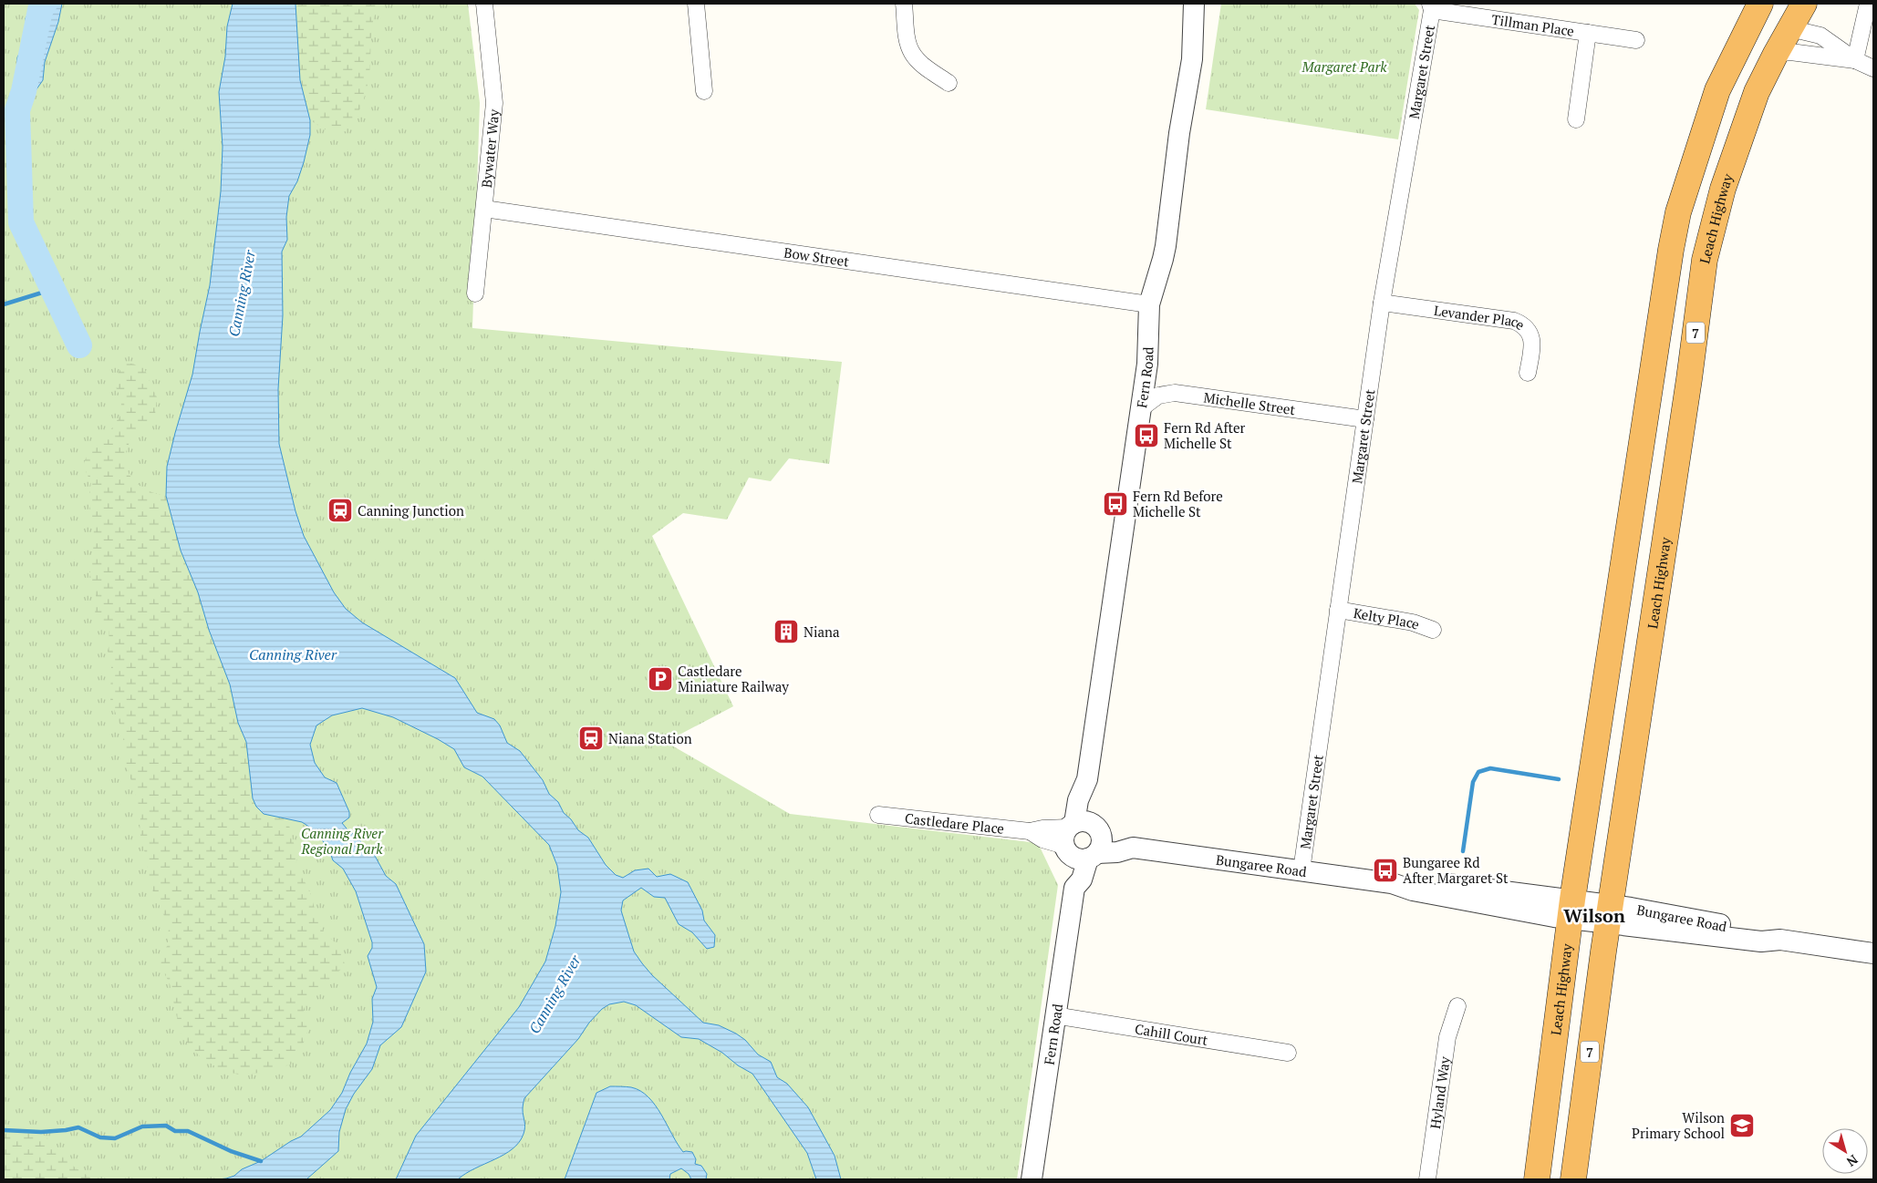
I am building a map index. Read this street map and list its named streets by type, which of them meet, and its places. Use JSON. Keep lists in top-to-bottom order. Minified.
{"streets":{"highway":["Leach Highway","7"],"street":["Tillman Place","Margaret Street","Bywater Way","Bow Street","Levander Place","Fern Road","Michelle Street","Kelty Place","Castledare Place","Bungaree Road","Cahill Court","Hyland Way"]},"crossings":[["Tillman Place","Margaret Street"],["Margaret Street","Levander Place"],["Margaret Street","Michelle Street"],["Margaret Street","Kelty Place"],["Margaret Street","Bungaree Road"],["Bywater Way","Bow Street"],["Leach Highway","Bungaree Road"],["Bow Street","Fern Road"],["Fern Road","Michelle Street"],["Fern Road","Castledare Place"],["Fern Road","Bungaree Road"],["Fern Road","Cahill Court"],["Castledare Place","Bungaree Road"]],"districts":["Wilson"],"water":["Canning River"],"parks":["Margaret Park","Canning River Regional Park"],"places":{"bus stop":["Fern Rd After Michelle St","Fern Rd Before Michelle St","Bungaree Rd After Margaret St"],"station":["Canning Junction","Niana Station"],"building":["Niana"],"parking":["Castledare Miniature Railway"],"school or university":["Wilson Primary School"]},"north":"bottom right"}
